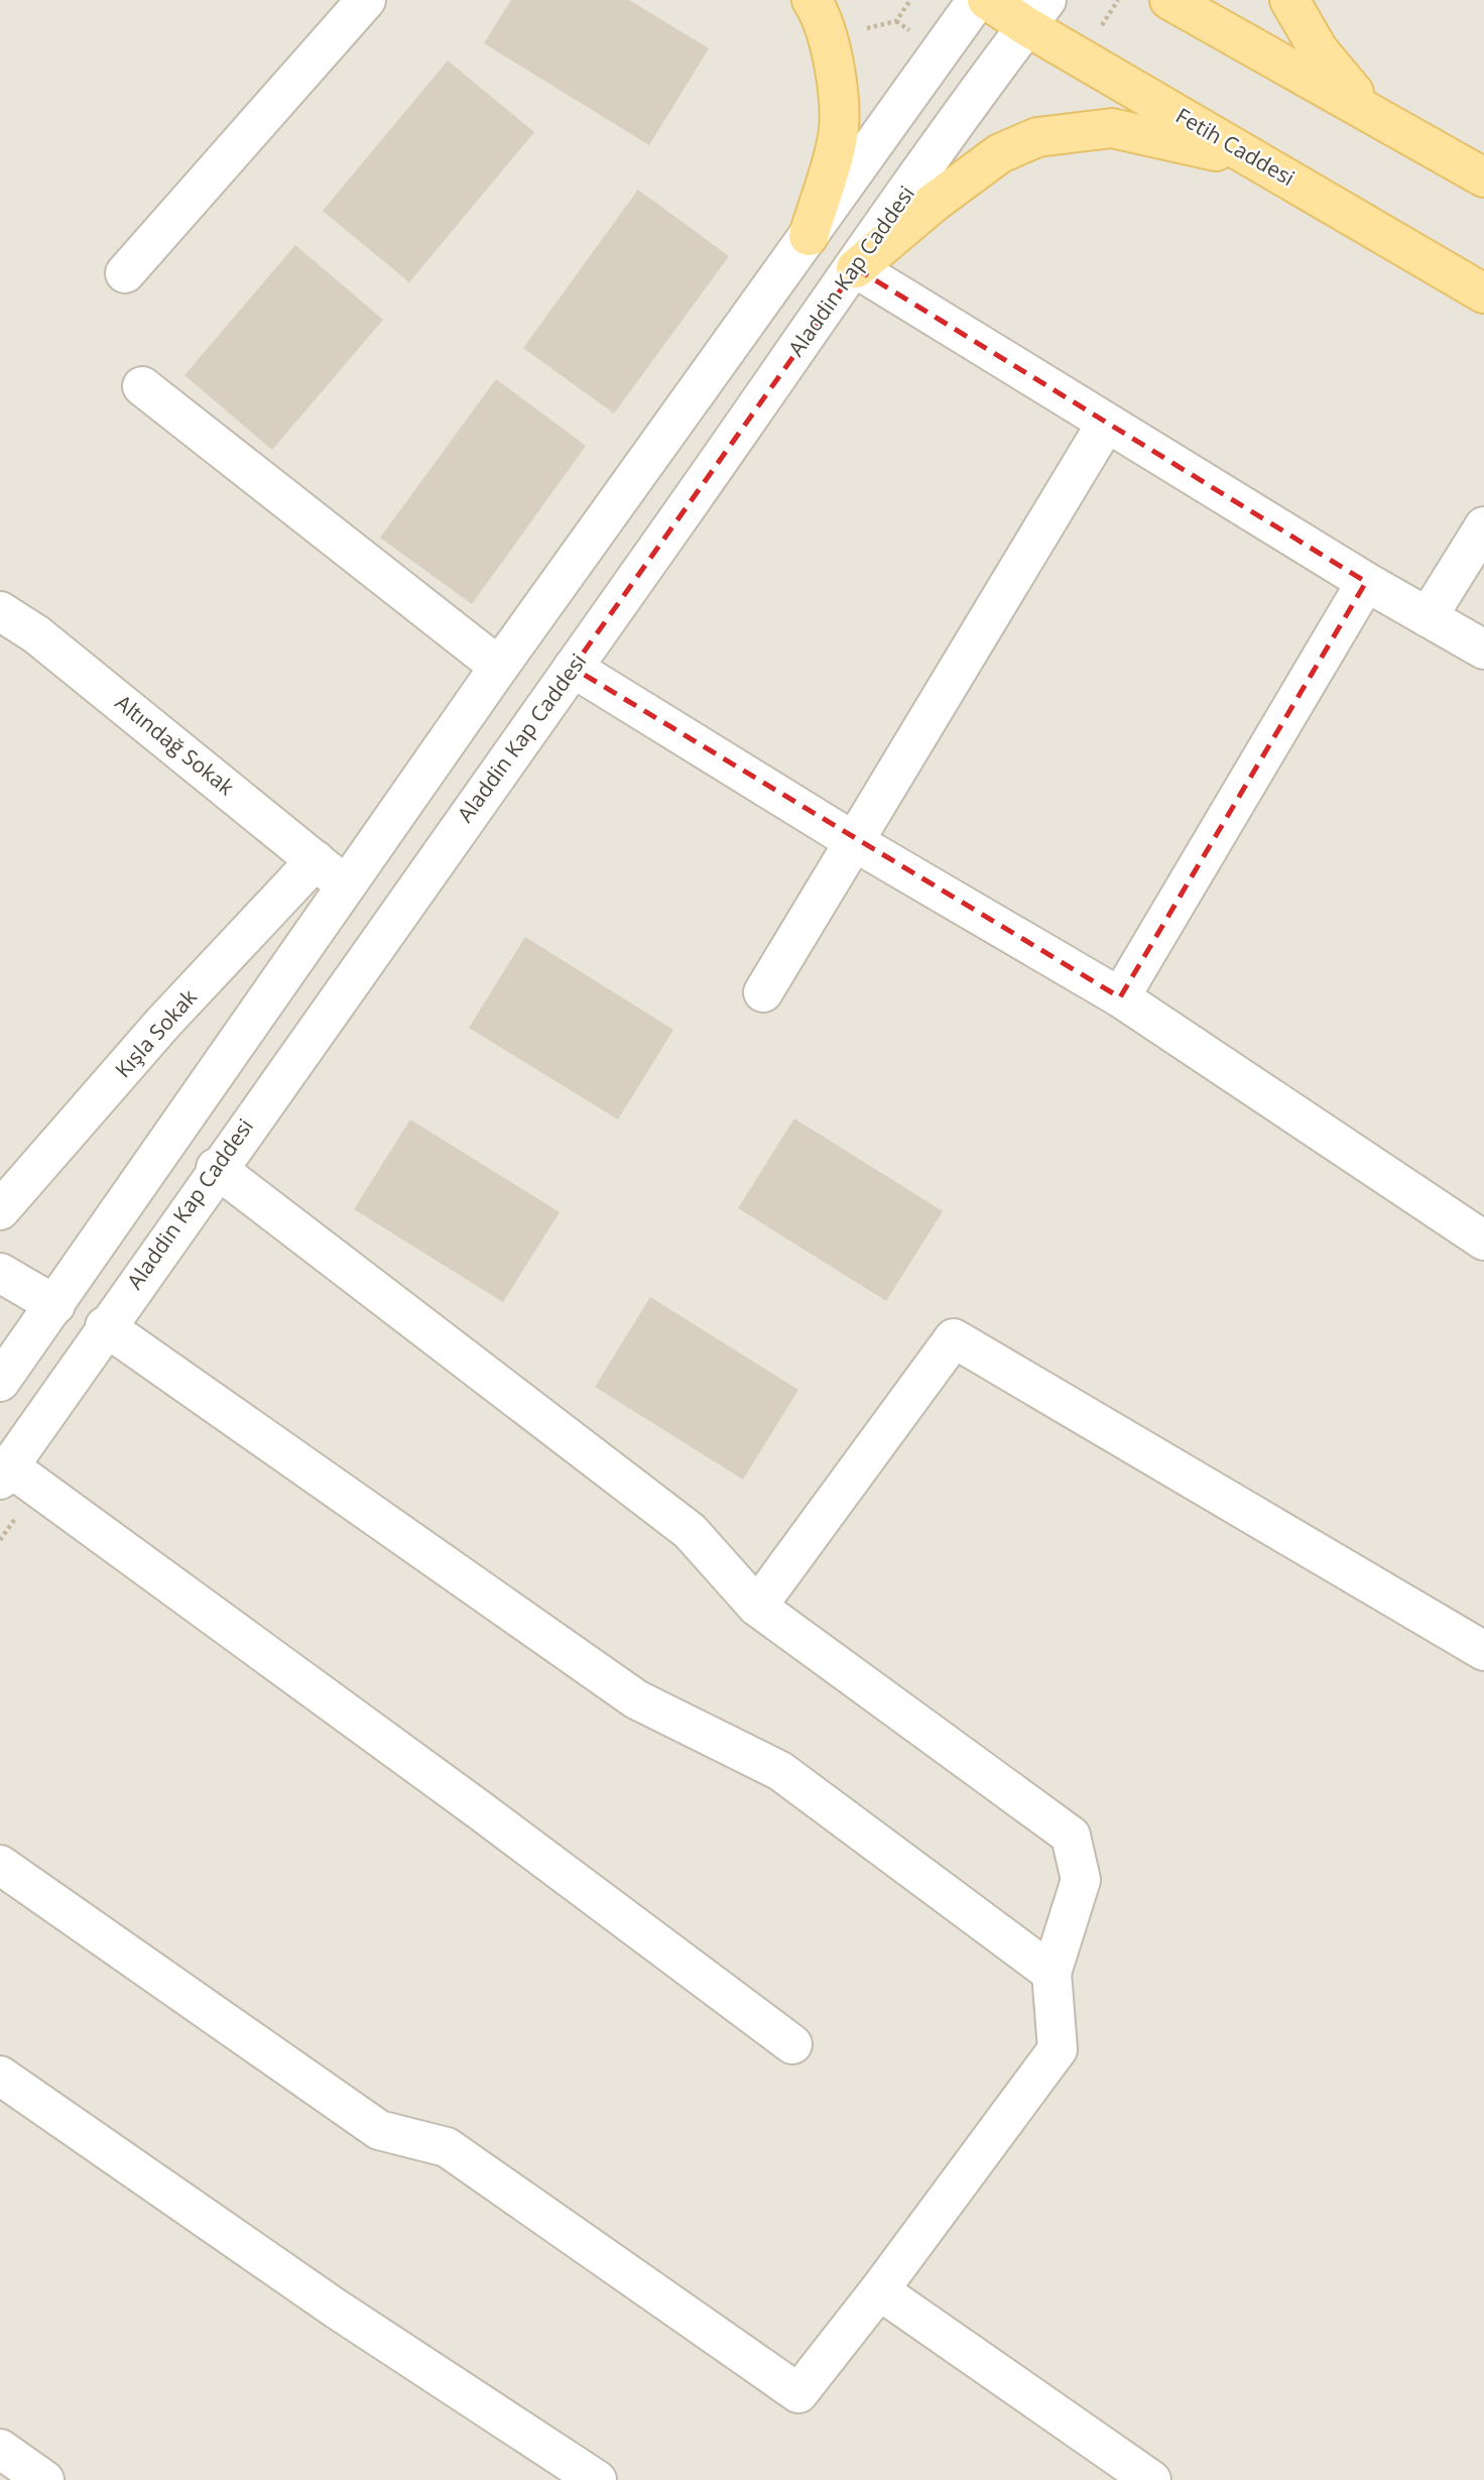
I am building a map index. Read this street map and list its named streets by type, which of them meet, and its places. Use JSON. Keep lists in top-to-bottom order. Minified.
{"streets":{"main road":["Fetih Caddesi"],"street":["Aladdin Kap Caddesi","Altındağ Sokak","Kışla Sokak"]},"crossings":[["Fetih Caddesi","Aladdin Kap Caddesi"],["Altındağ Sokak","Kışla Sokak"]]}
